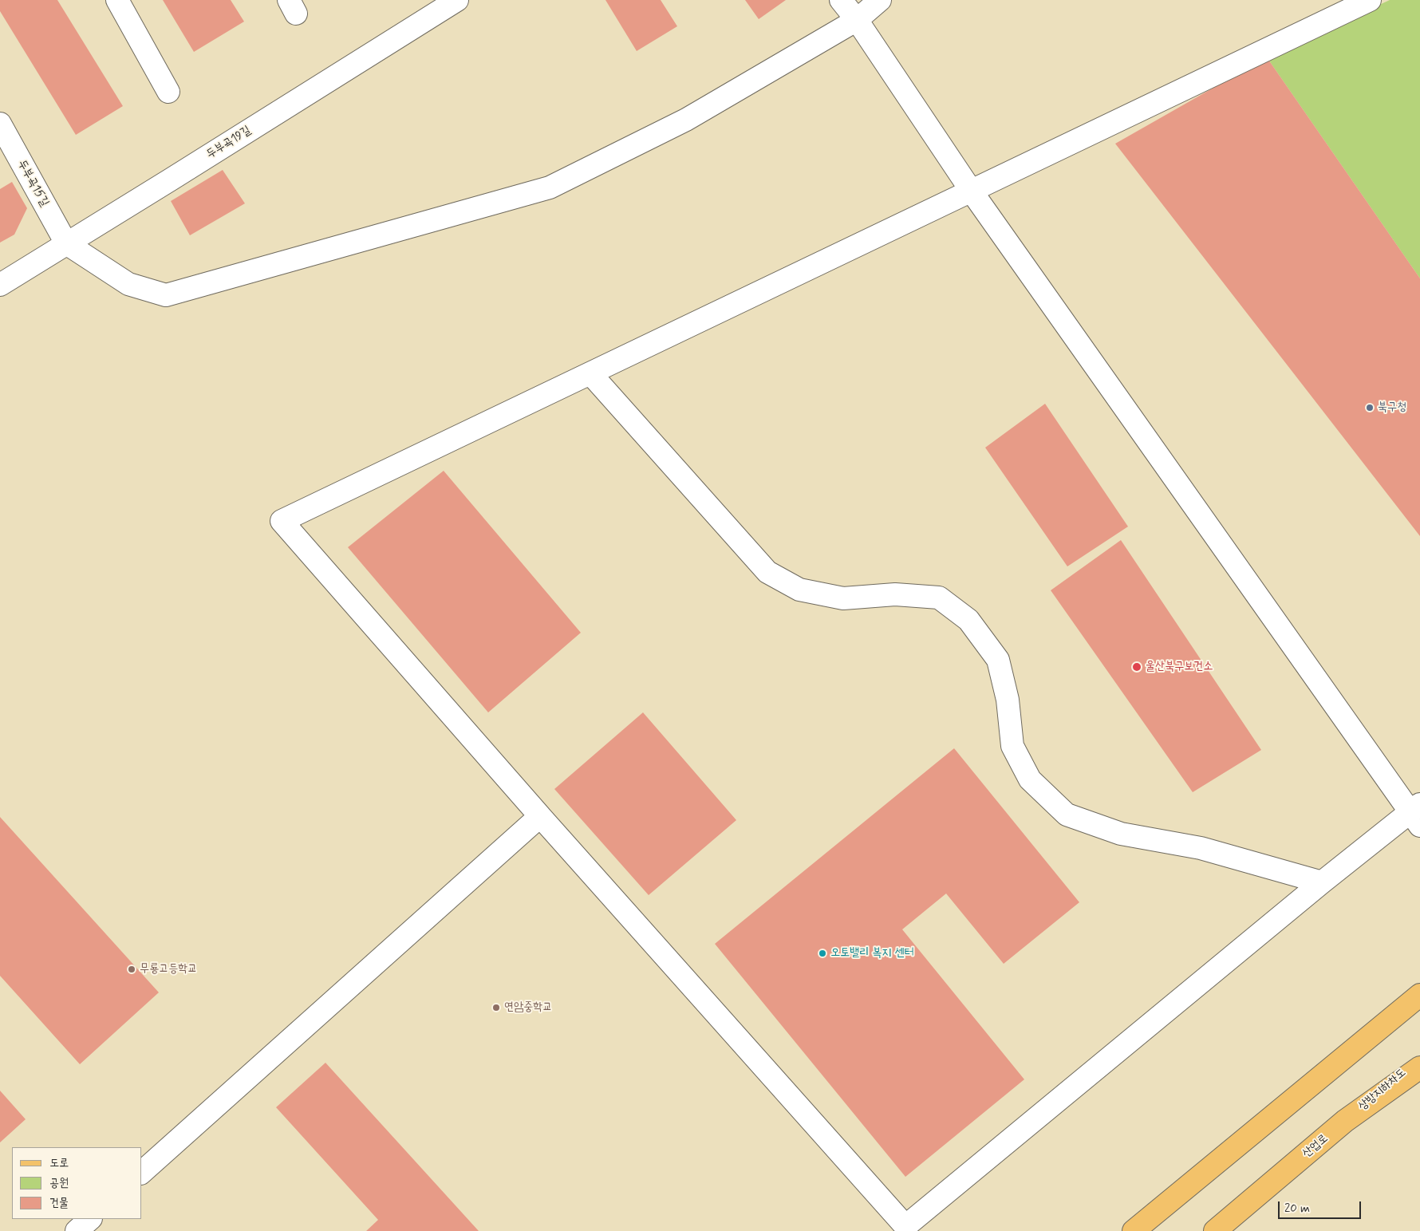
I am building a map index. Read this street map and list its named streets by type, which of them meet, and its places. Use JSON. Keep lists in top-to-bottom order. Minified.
{"streets":{"main road":["상방지하차도","산업로"],"street":["두부곡19길","두부곡15길"]},"crossings":[["두부곡19길","두부곡15길"],["상방지하차도","산업로"]],"places":["북구청","울산북구보건소","오토밸리 복지 센터","무룡고등학교","연암중학교"],"legend":["도로","공원","건물"],"scale_bar":"20 m"}
